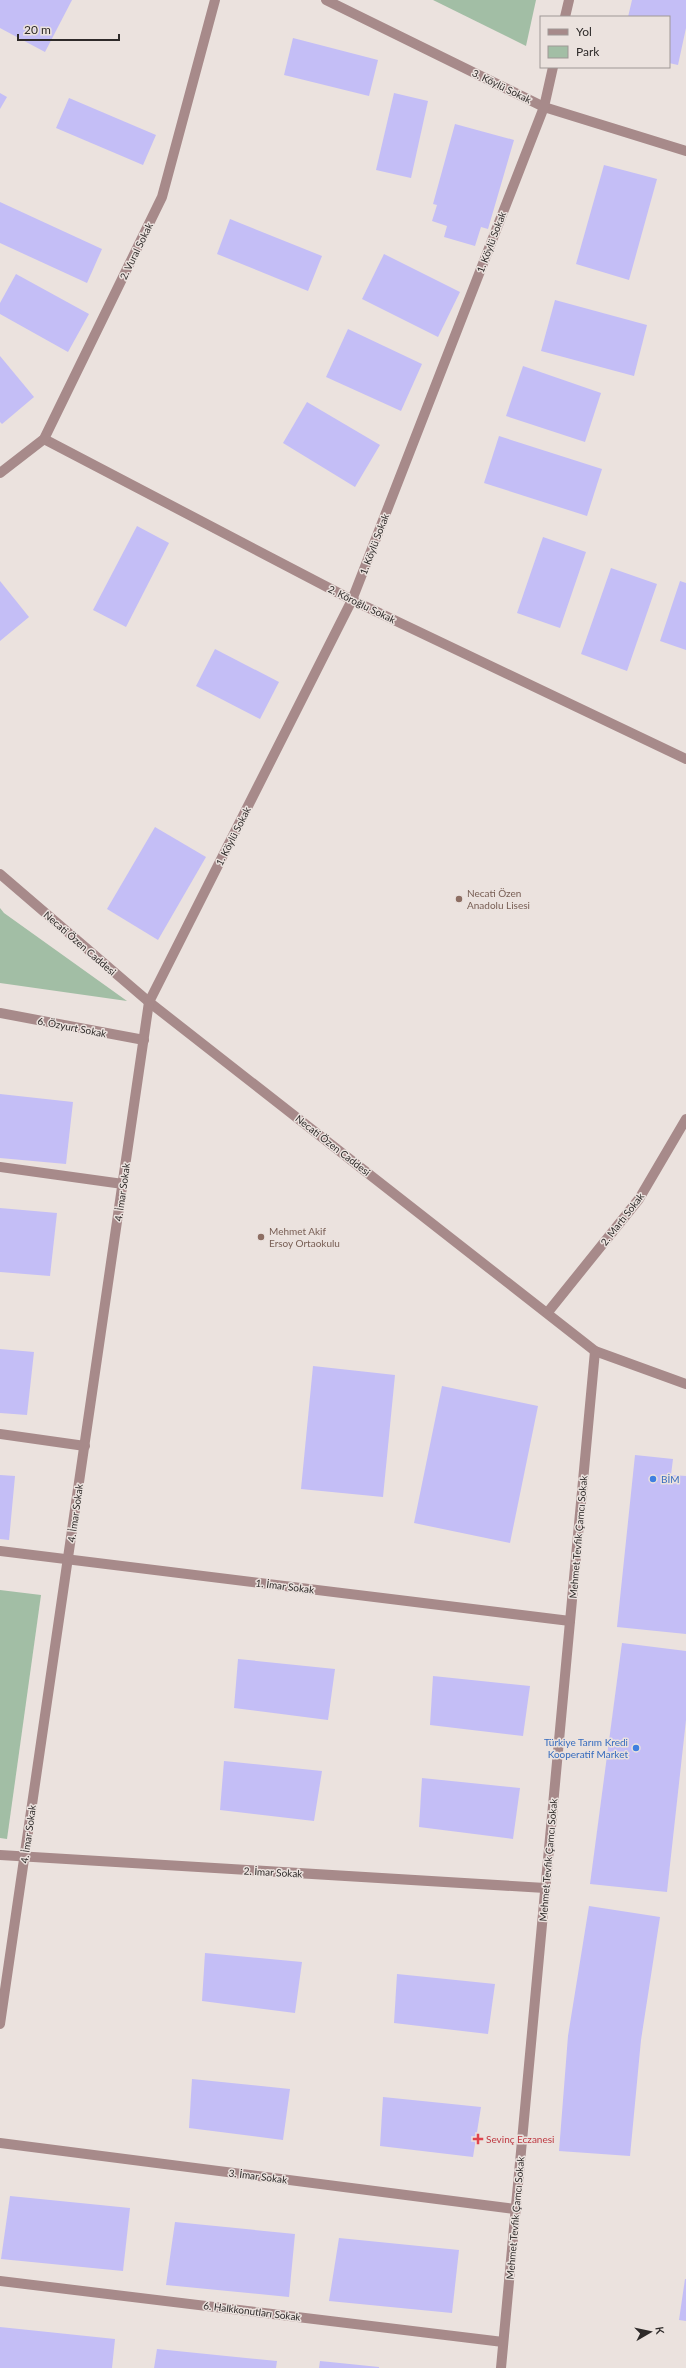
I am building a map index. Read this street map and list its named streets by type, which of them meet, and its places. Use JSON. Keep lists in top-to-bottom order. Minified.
{"streets":{"street":["3. Köylü Sokak","1. Köylü Sokak","2. Vural Sokak","2. Köroğlu Sokak","Necati Özen Caddesi","6. Özyurt Sokak","4. İmar Sokak","2. Martı Sokak","Mehmet Tevfik Çamcı Sokak","1. İmar Sokak","2. İmar Sokak","3. İmar Sokak","6. Halkkonutları Sokak"]},"crossings":[["3. Köylü Sokak","1. Köylü Sokak"],["1. Köylü Sokak","2. Köroğlu Sokak"],["1. Köylü Sokak","Necati Özen Caddesi"],["1. Köylü Sokak","4. İmar Sokak"],["2. Vural Sokak","2. Köroğlu Sokak"],["Necati Özen Caddesi","4. İmar Sokak"],["Necati Özen Caddesi","2. Martı Sokak"],["Necati Özen Caddesi","Mehmet Tevfik Çamcı Sokak"],["6. Özyurt Sokak","4. İmar Sokak"],["4. İmar Sokak","1. İmar Sokak"],["4. İmar Sokak","2. İmar Sokak"],["Mehmet Tevfik Çamcı Sokak","1. İmar Sokak"],["Mehmet Tevfik Çamcı Sokak","2. İmar Sokak"],["Mehmet Tevfik Çamcı Sokak","3. İmar Sokak"],["Mehmet Tevfik Çamcı Sokak","6. Halkkonutları Sokak"]],"places":{"other":["Necati Özen Anadolu Lisesi","Mehmet Akif Ersoy Ortaokulu","BİM","Türkiye Tarım Kredi Kooperatif Market"],"health":["Sevinç Eczanesi"]},"legend":["Yol","Park"],"scale_bar":"20 m","north":"right"}
